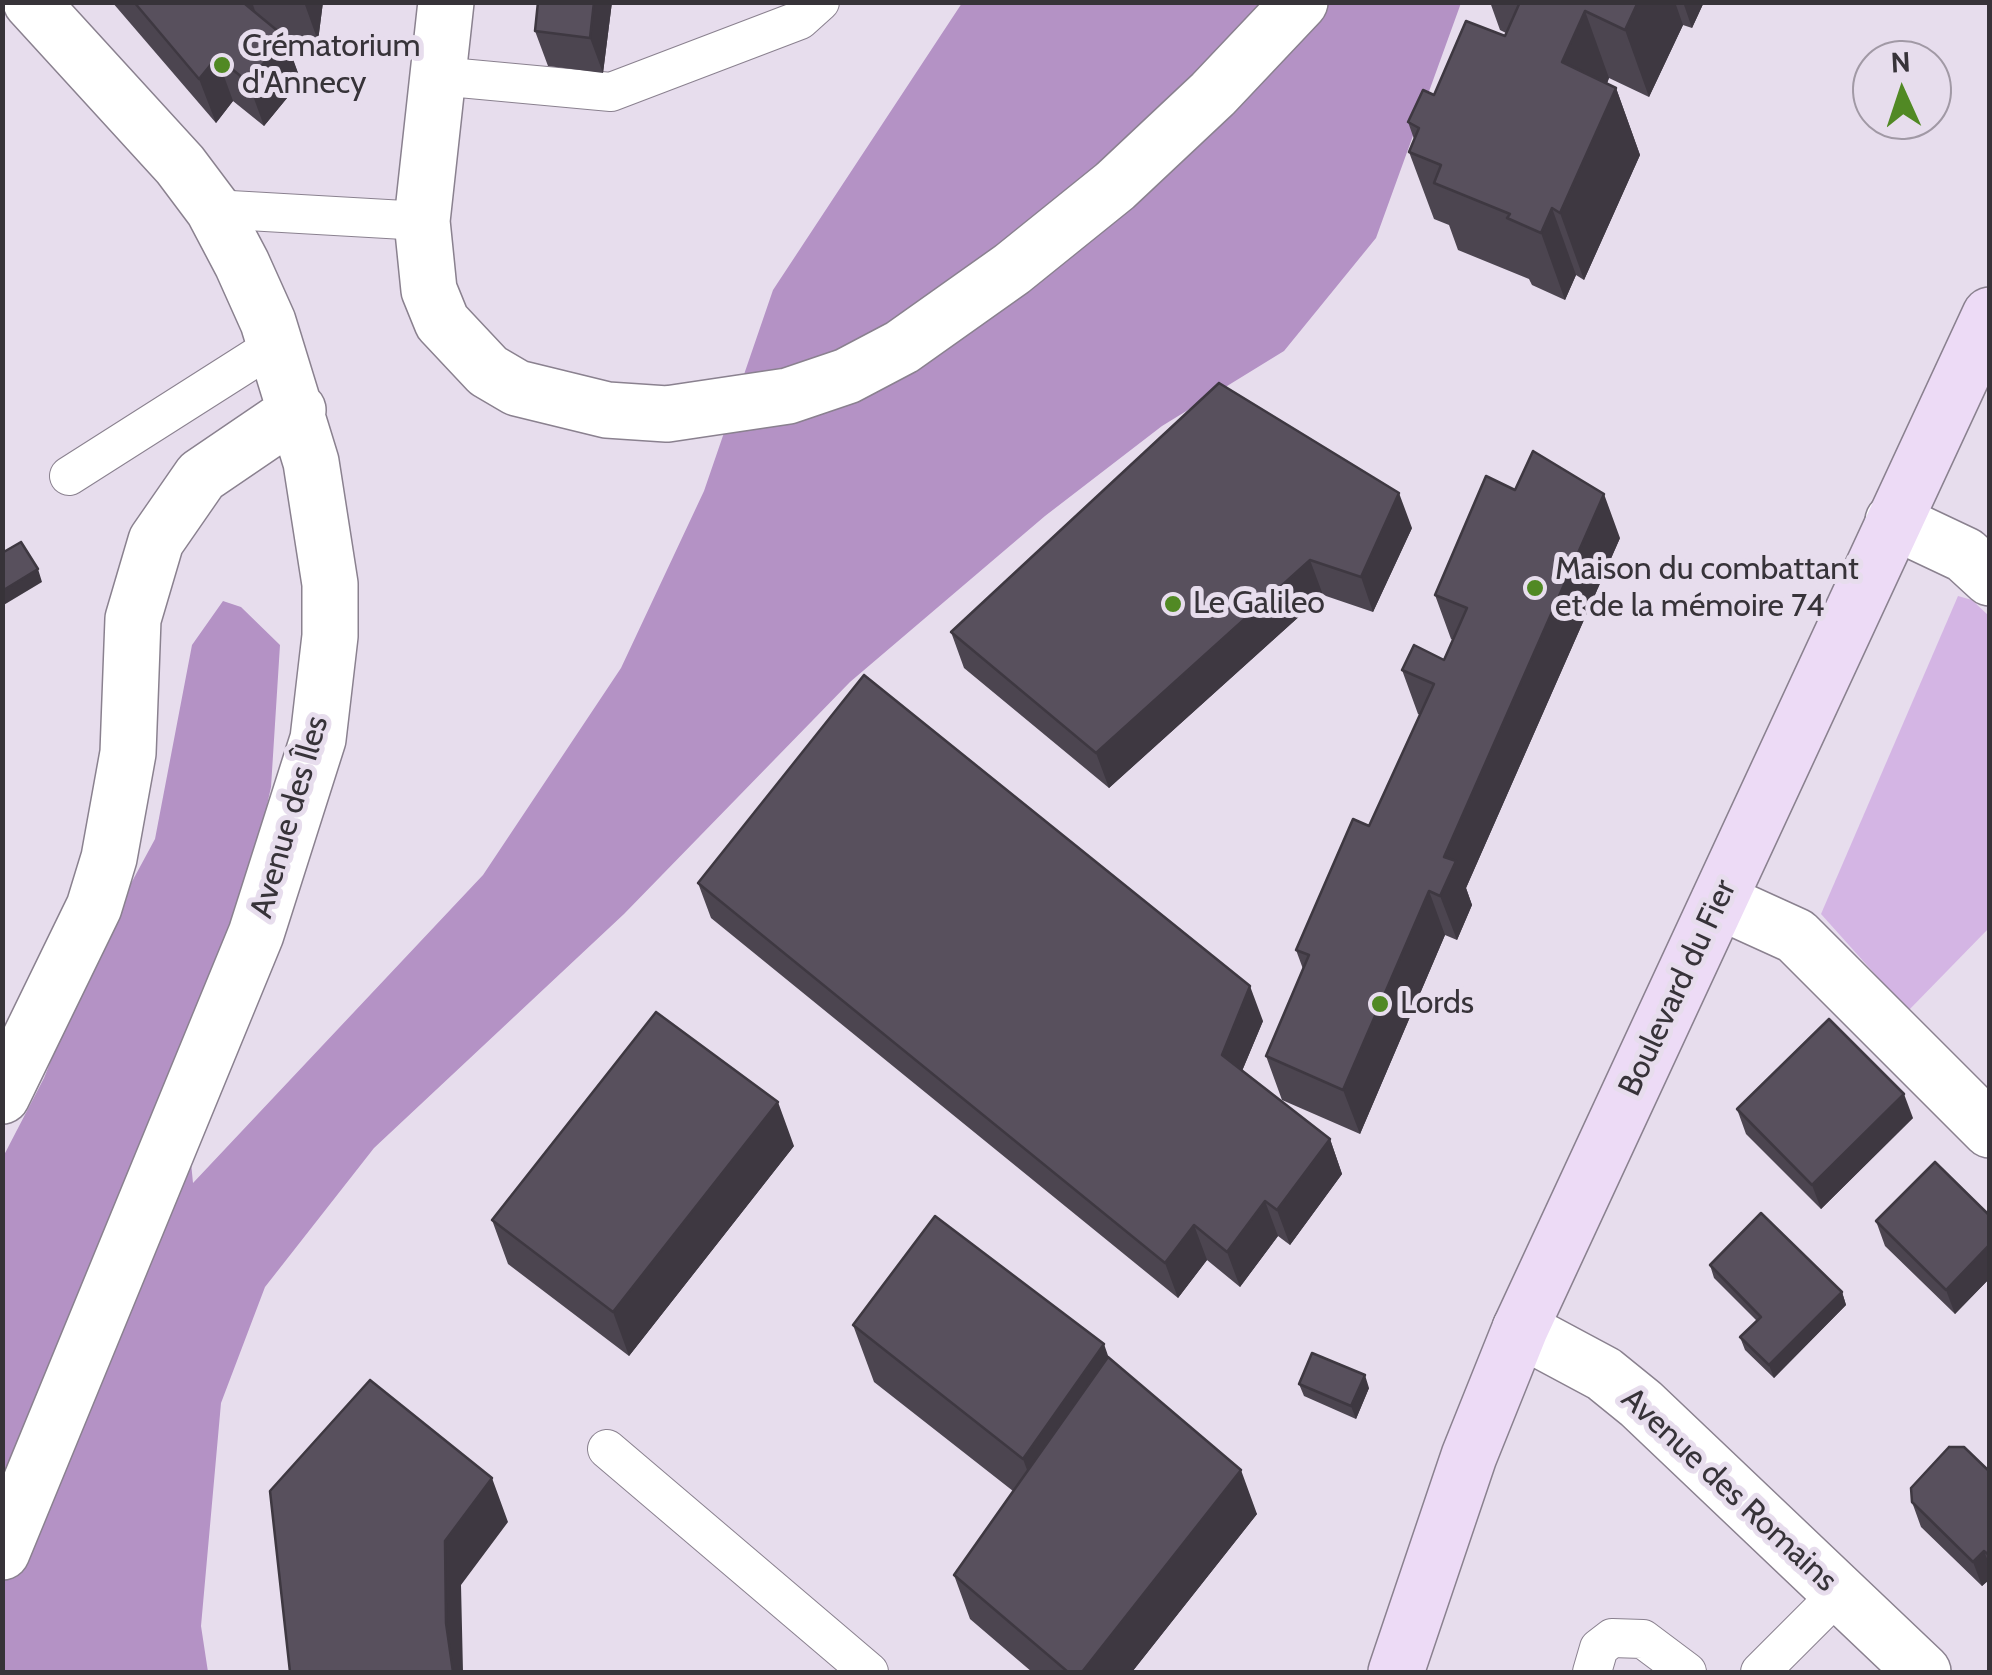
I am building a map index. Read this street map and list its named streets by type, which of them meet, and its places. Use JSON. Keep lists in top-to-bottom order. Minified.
{"streets":{"main road":["Boulevard du Fier"],"street":["Avenue des Îles","Avenue des Romains"]},"crossings":[["Boulevard du Fier","Avenue des Romains"]],"places":["Crématorium d'Annecy","Maison du combattant et de la mémoire 74","Le Galileo","Lords"],"north":"top"}
